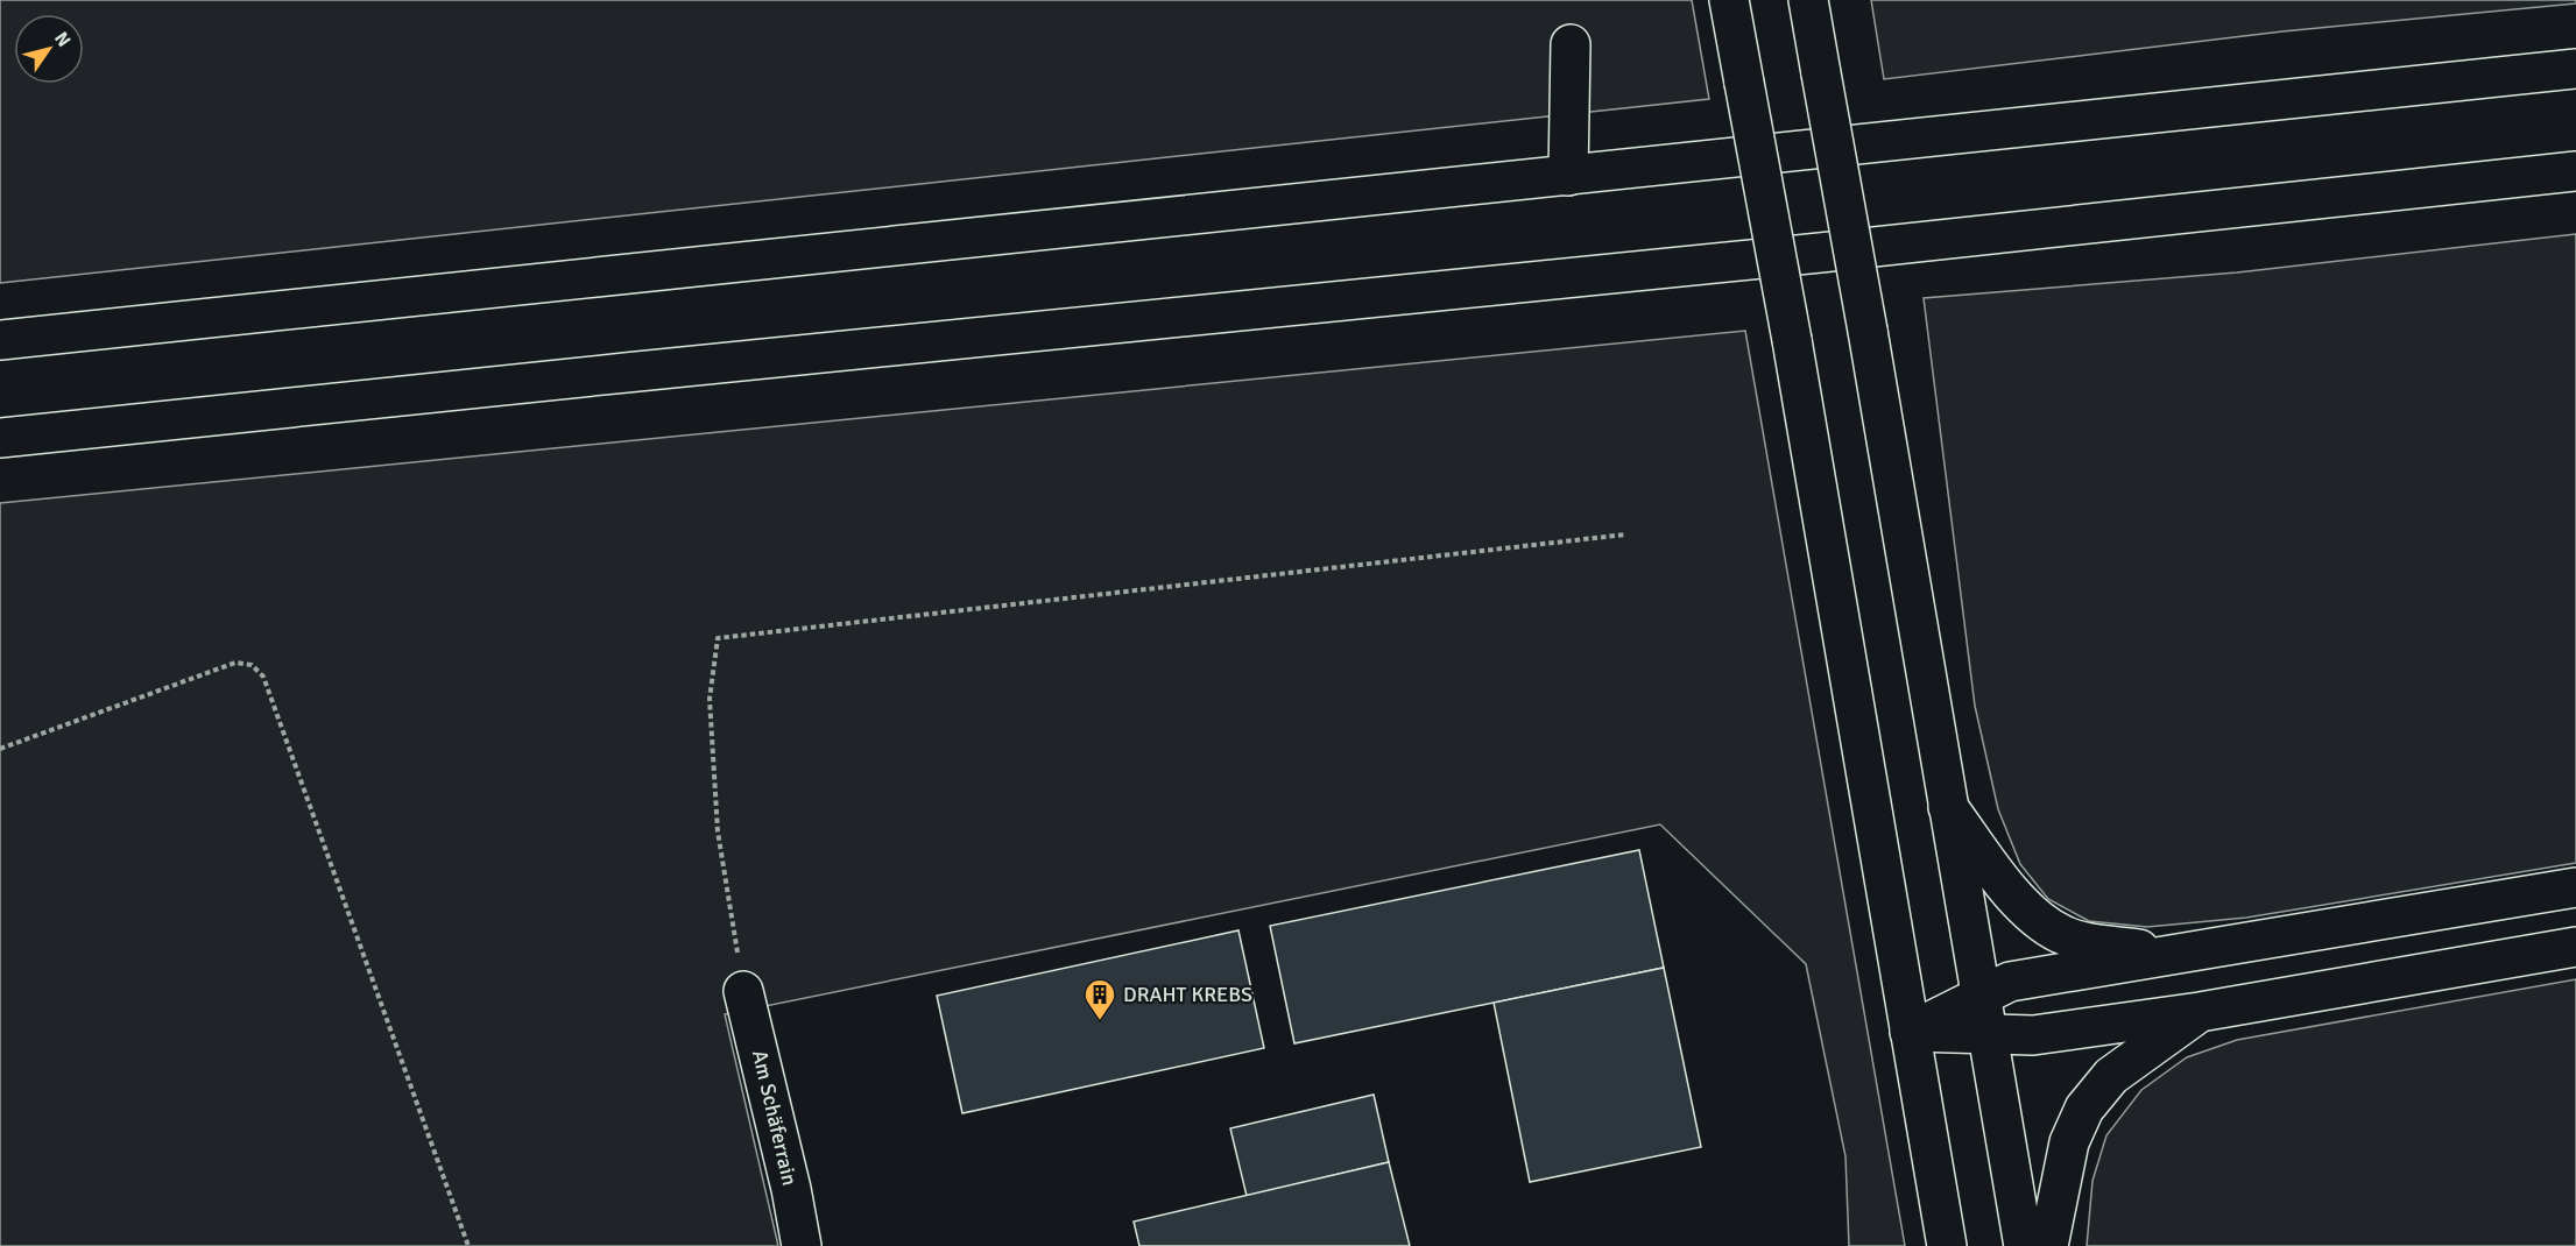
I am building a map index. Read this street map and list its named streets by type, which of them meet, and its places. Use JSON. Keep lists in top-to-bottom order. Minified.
{"streets":{"main road":["Am Schäferrain"]},"places":{"building":["DRAHT KREBS"]},"north":"top right"}
